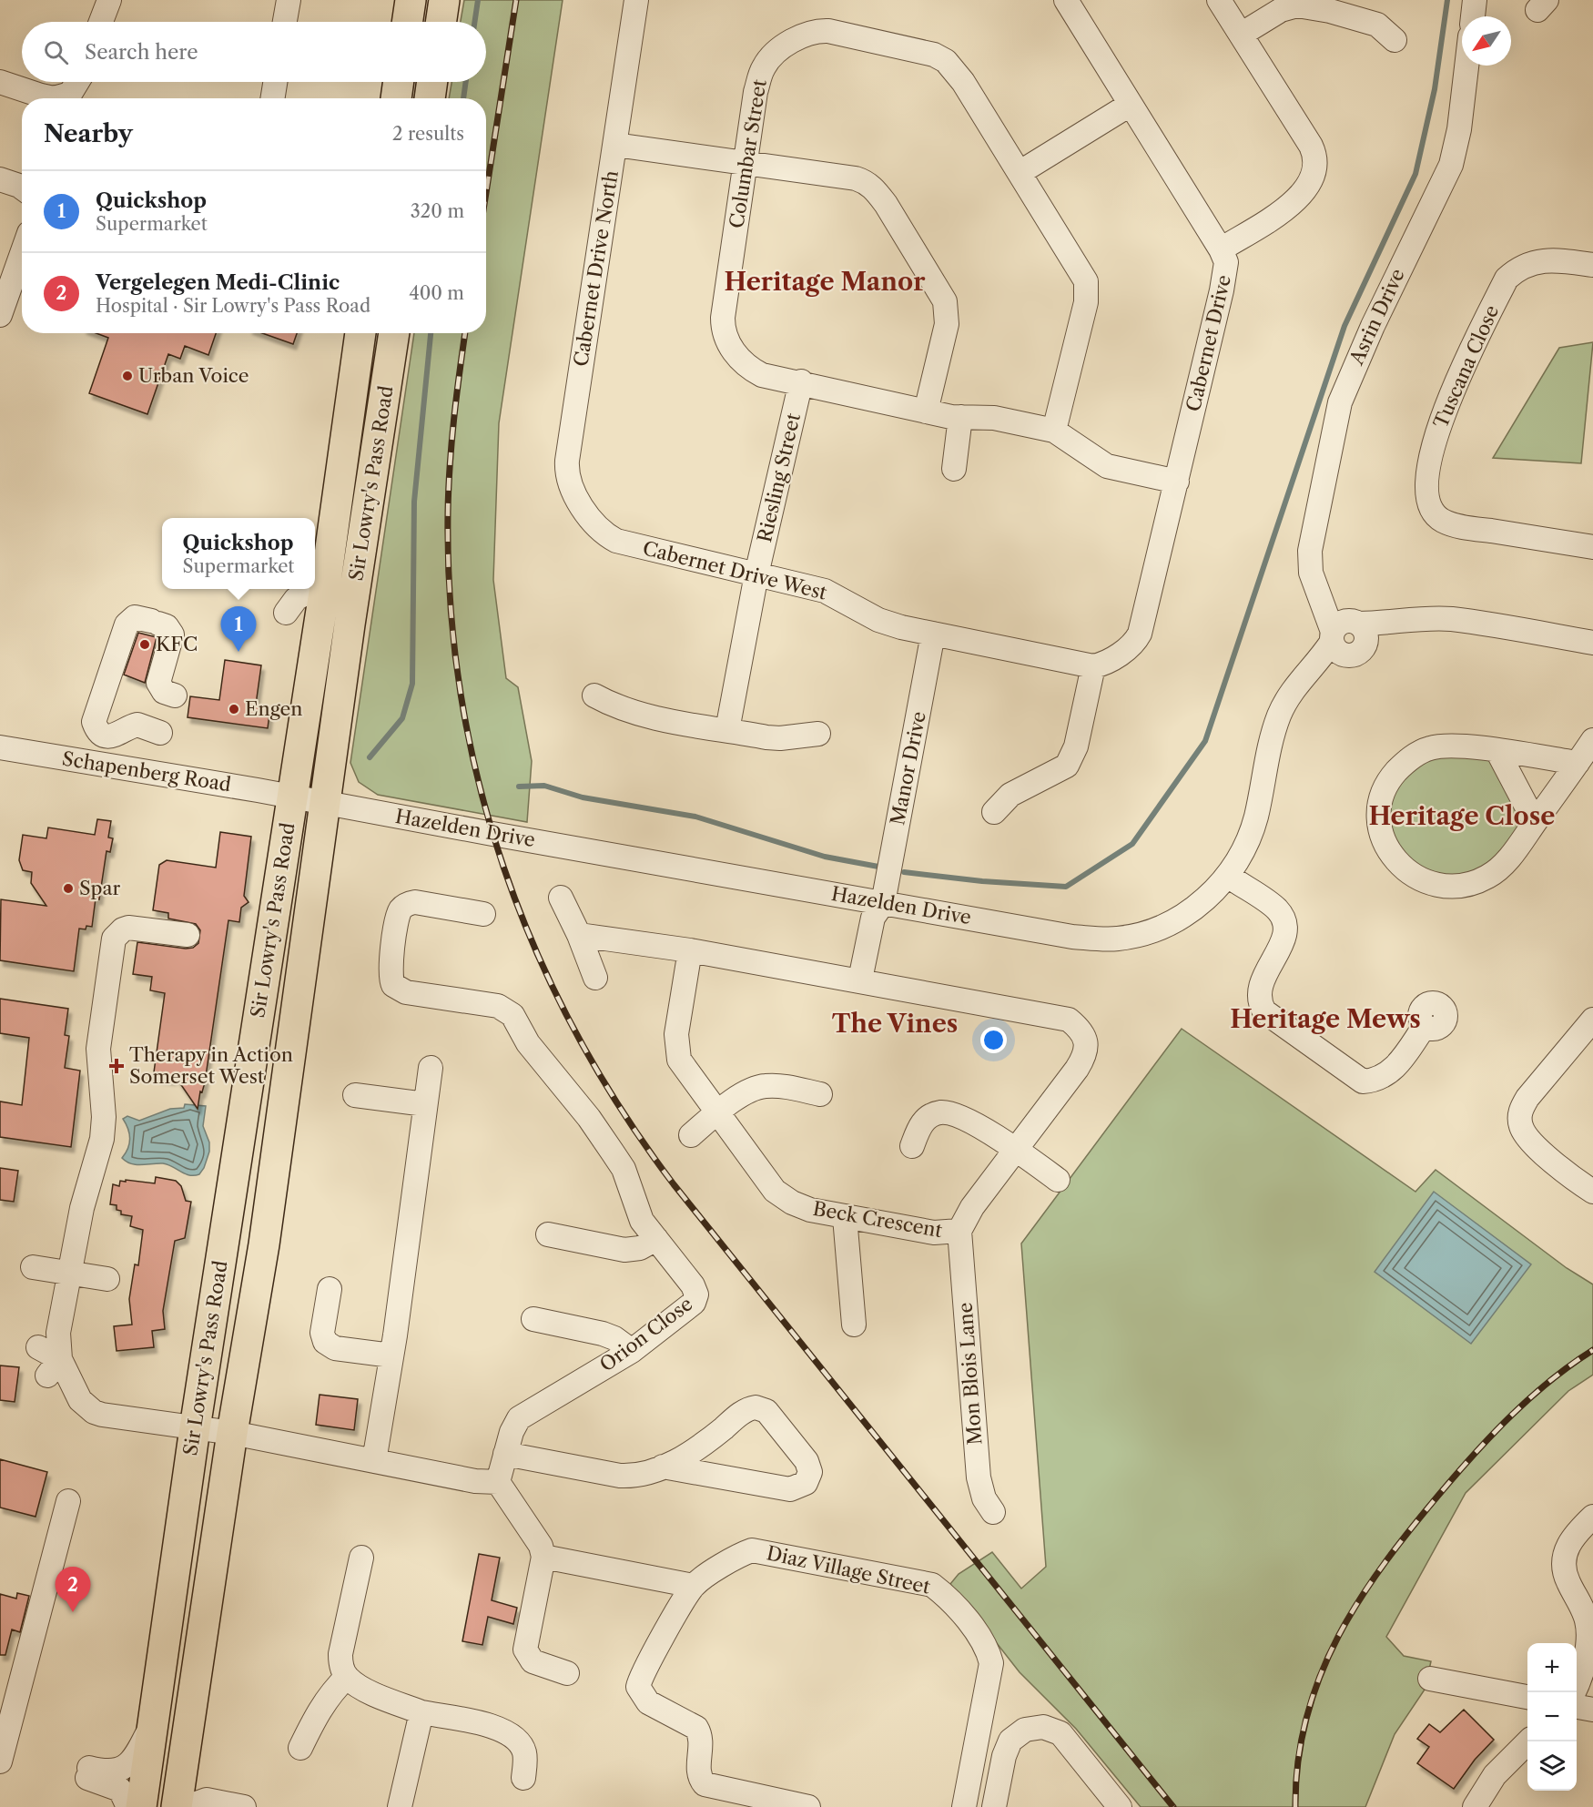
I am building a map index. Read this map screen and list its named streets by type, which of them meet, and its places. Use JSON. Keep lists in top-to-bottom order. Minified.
{"streets":{"main road":["Sir Lowry's Pass Road"],"street":["Columbar Street","Cabernet Drive North","Asrin Drive","Cabernet Drive","Tuscana Close","Riesling Street","Cabernet Drive West","Manor Drive","Schapenberg Road","Hazelden Drive","Beck Crescent","Orion Close","Mon Blois Lane","Diaz Village Street"]},"crossings":[["Columbar Street","Cabernet Drive"],["Columbar Street","Riesling Street"],["Cabernet Drive North","Cabernet Drive West"],["Asrin Drive","Hazelden Drive"],["Cabernet Drive","Cabernet Drive West"],["Riesling Street","Cabernet Drive West"],["Sir Lowry's Pass Road","Schapenberg Road"],["Sir Lowry's Pass Road","Hazelden Drive"],["Cabernet Drive West","Manor Drive"],["Manor Drive","Hazelden Drive"],["Schapenberg Road","Hazelden Drive"],["Beck Crescent","Mon Blois Lane"]],"districts":["Heritage Manor","Heritage Close","Heritage Mews","The Vines"],"places":{"other":["Urban Voice","KFC","Engen","Spar"],"health":["Therapy in Action Somerset West"]},"north":"bottom left","page":{"search":"Search here","heading":["Nearby","2 results"],"list":[{"mark":"1","name":"Quickshop","note":"Supermarket","value":"320 m"},{"mark":"2","name":"Vergelegen Medi-Clinic","note":"Hospital · Sir Lowry's Pass Road","value":"400 m"}],"popup":["Quickshop","Supermarket"],"pins":["1","2"],"map_buttons":["+","−"]}}
